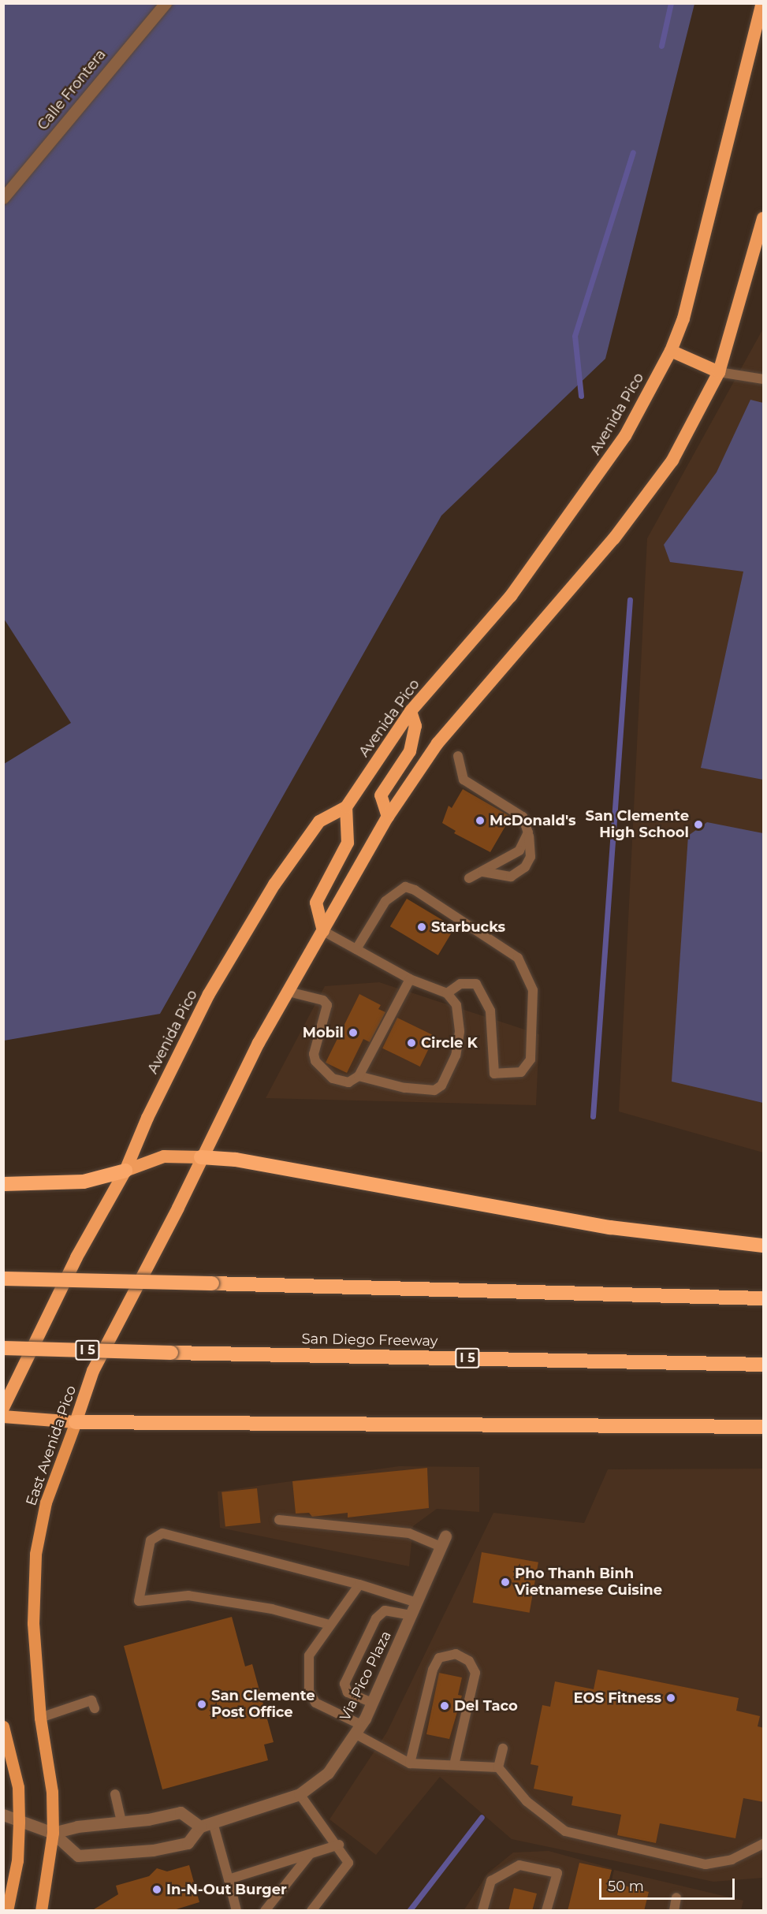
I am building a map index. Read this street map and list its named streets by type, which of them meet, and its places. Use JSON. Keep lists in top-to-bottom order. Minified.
{"streets":{"highway":["Avenida Pico","San Diego Freeway","I 5","East Avenida Pico"],"street":["Calle Frontera","Via Pico Plaza"]},"places":["McDonald's","San Clemente High School","Starbucks","Mobil","Circle K","Pho Thanh Binh Vietnamese Cuisine","EOS Fitness","San Clemente Post Office","Del Taco","In-N-Out Burger"],"scale_bar":"50 m"}
